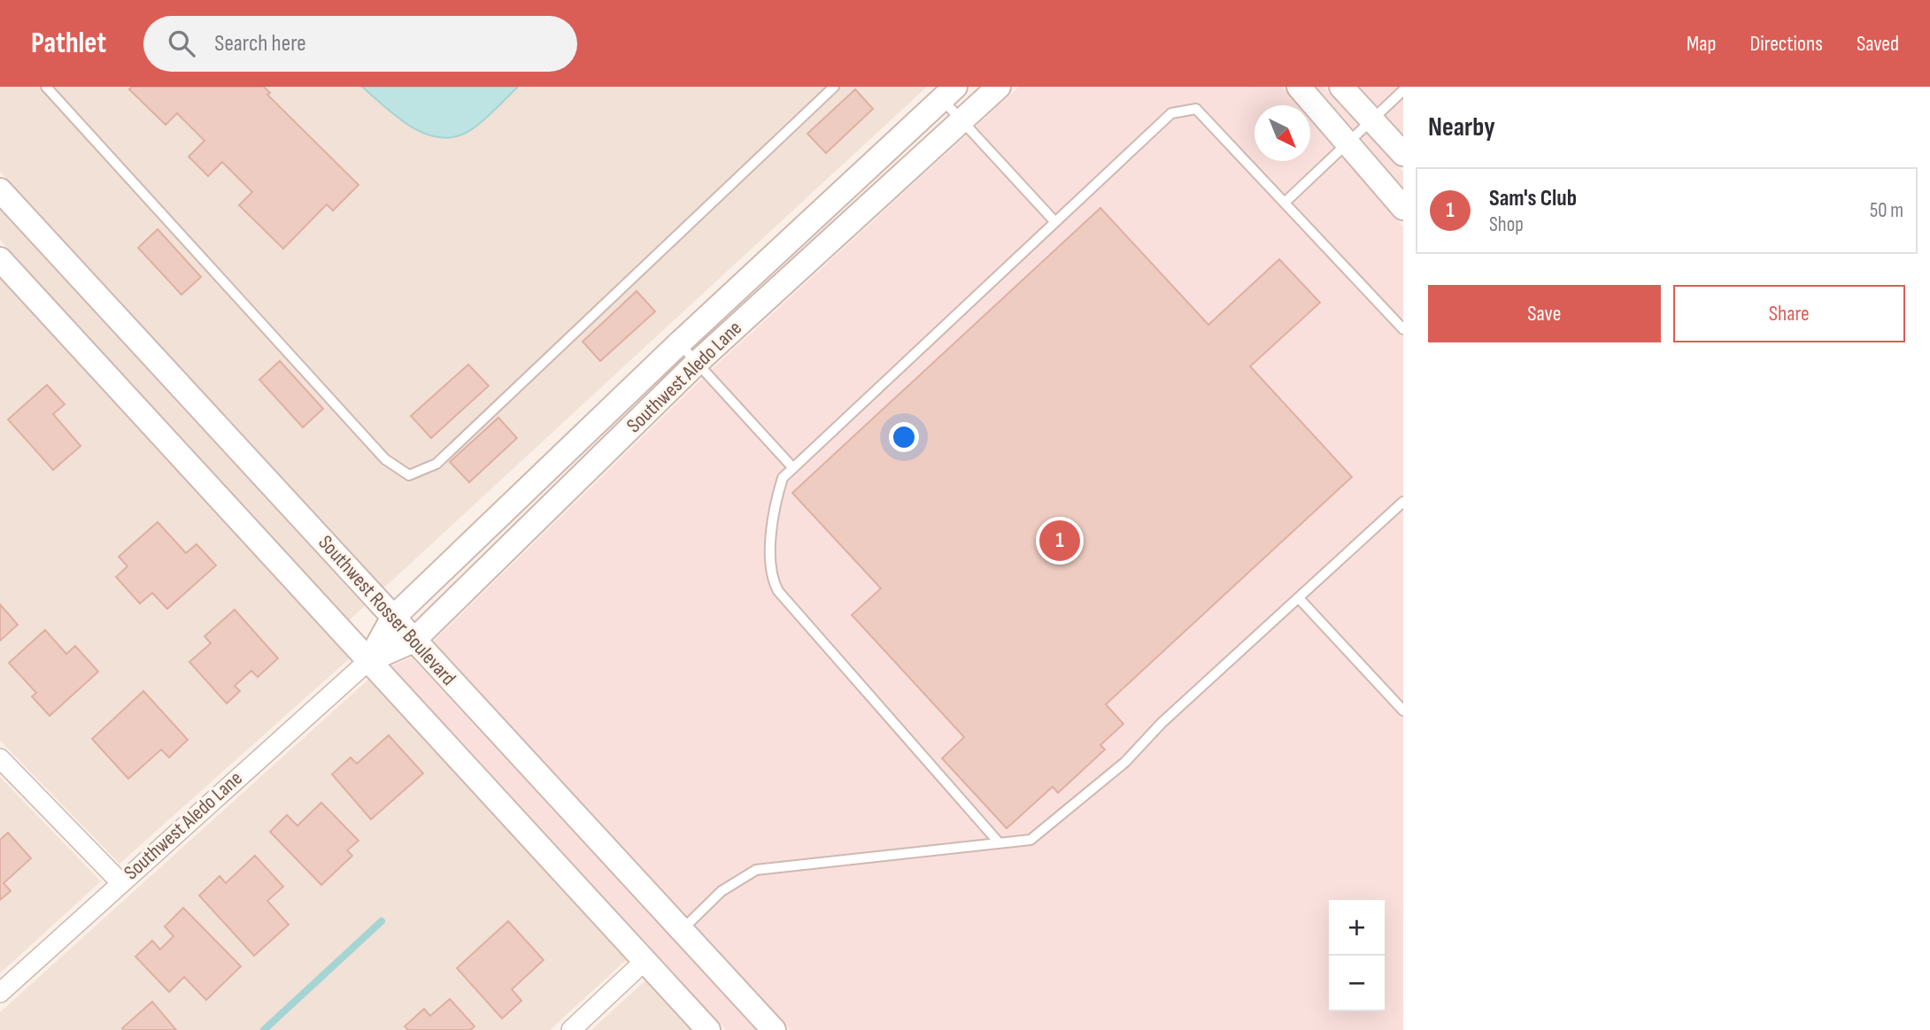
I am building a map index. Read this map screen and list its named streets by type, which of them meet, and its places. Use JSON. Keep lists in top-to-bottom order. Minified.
{"streets":{"street":["Southwest Aledo Lane","Southwest Rosser Boulevard"]},"crossings":[["Southwest Aledo Lane","Southwest Rosser Boulevard"]],"north":"bottom right","page":{"header":"Pathlet","search":"Search here","nav":["Map","Directions","Saved"],"heading":"Nearby","list":[{"mark":"1","name":"Sam's Club","note":"Shop","value":"50 m"}],"buttons":["Save","Share"],"pins":"1","map_buttons":["+","−"]}}
